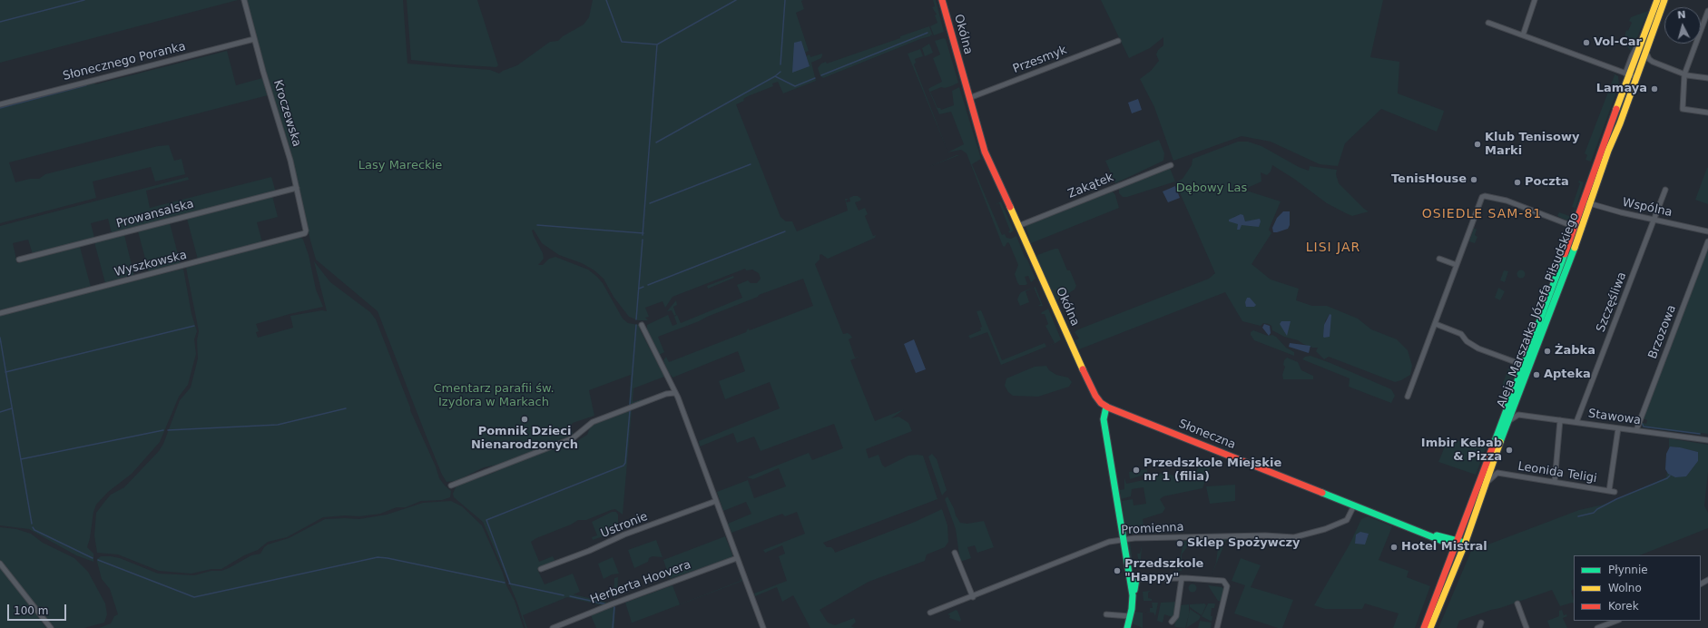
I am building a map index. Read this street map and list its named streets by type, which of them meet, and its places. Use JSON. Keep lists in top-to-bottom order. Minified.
{"streets":{"main road":["Okólna","Aleja Marszałka Józefa Piłsudskiego","Słoneczna"],"street":["Przesmyk","Słonecznego Poranka","Kroczewska","Zakątek","Wspólna","Prowansalska","Wyszkowska","Szczęśliwa","Brzozowa","Stawowa","Leonida Teligi","Ustronie","Promienna","Herberta Hoovera"]},"crossings":[["Okólna","Przesmyk"],["Okólna","Zakątek"],["Okólna","Słoneczna"],["Słonecznego Poranka","Kroczewska"],["Kroczewska","Prowansalska"],["Kroczewska","Wyszkowska"],["Wspólna","Szczęśliwa"],["Wspólna","Aleja Marszałka Józefa Piłsudskiego"],["Szczęśliwa","Stawowa"],["Aleja Marszałka Józefa Piłsudskiego","Słoneczna"],["Brzozowa","Stawowa"],["Stawowa","Leonida Teligi"],["Słoneczna","Promienna"]],"districts":["OSIEDLE SAM-81","LISI JAR"],"parks":["Lasy Mareckie","Dębowy Las","Cmentarz parafii św. Izydora w Markach"],"places":["Vol-Car","Lamaya","Klub Tenisowy Marki","TenisHouse","Poczta","Żabka","Apteka","Pomnik Dzieci Nienarodzonych","Imbir Kebab & Pizza","Przedszkole Miejskie nr 1 (filia)","Sklep Spożywczy","Hotel Mistral","Przedszkole \"Happy\""],"legend":["Płynnie","Wolno","Korek"],"scale_bar":"100 m","north":"top"}
